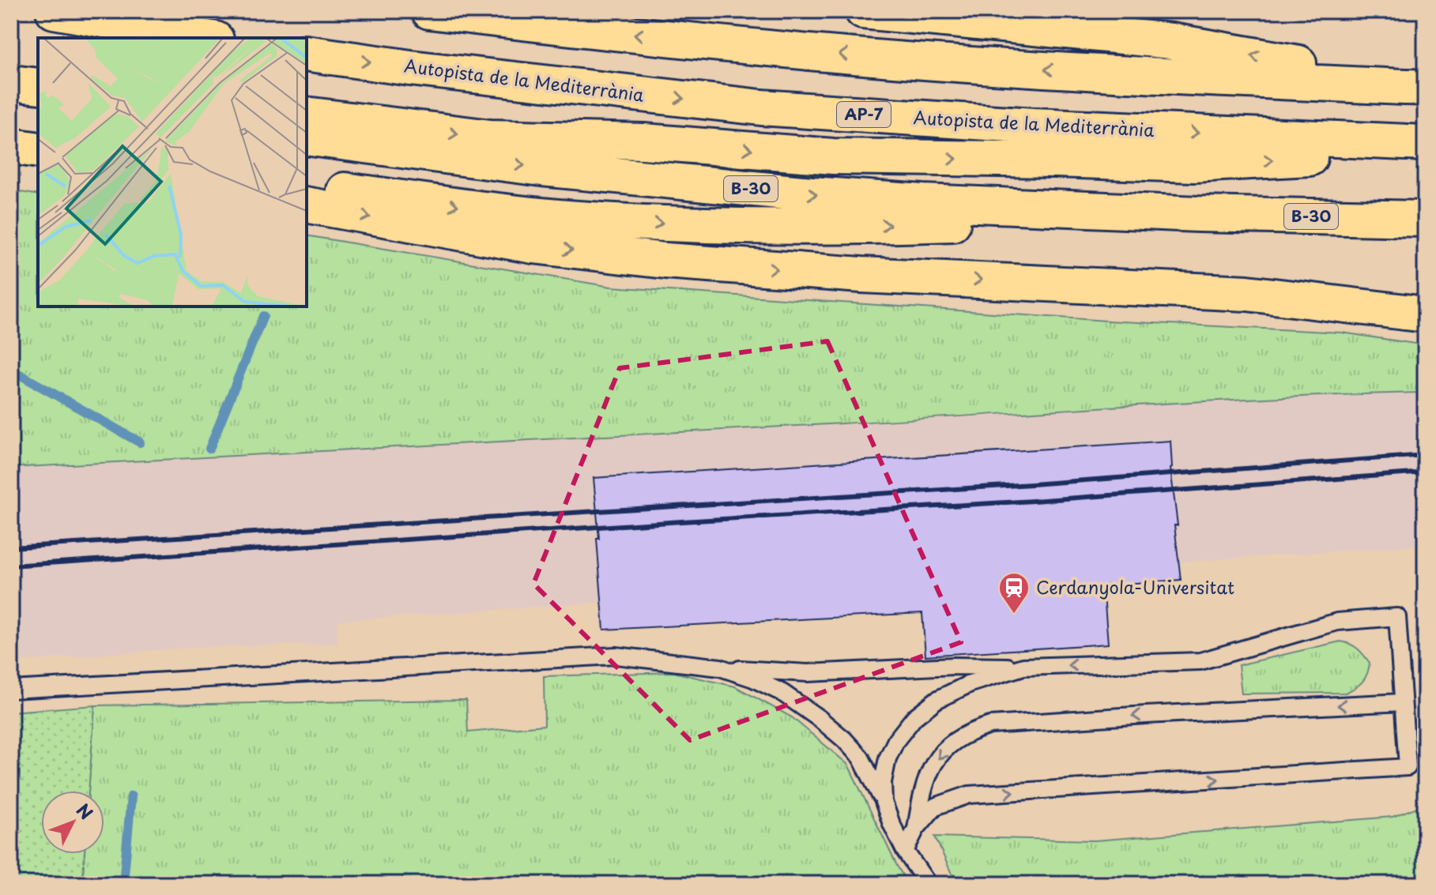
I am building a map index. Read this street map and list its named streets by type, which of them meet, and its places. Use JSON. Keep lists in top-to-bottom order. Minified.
{"streets":{"highway":["Autopista de la Mediterrània","AP-7","B-30"]},"places":{"station":["Cerdanyola-Universitat"]},"north":"top right"}
